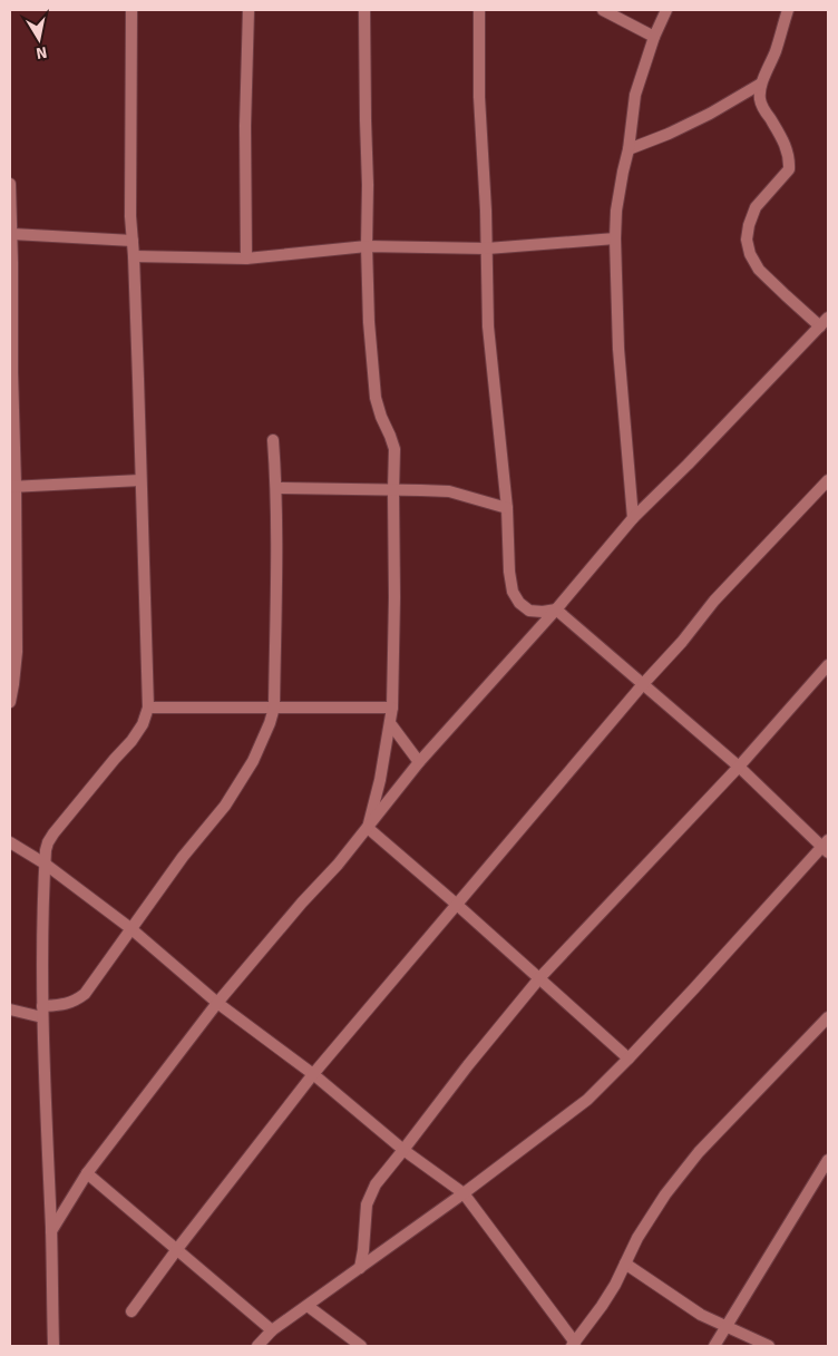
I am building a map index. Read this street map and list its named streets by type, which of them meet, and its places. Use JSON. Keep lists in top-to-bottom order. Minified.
{"north":"bottom"}
